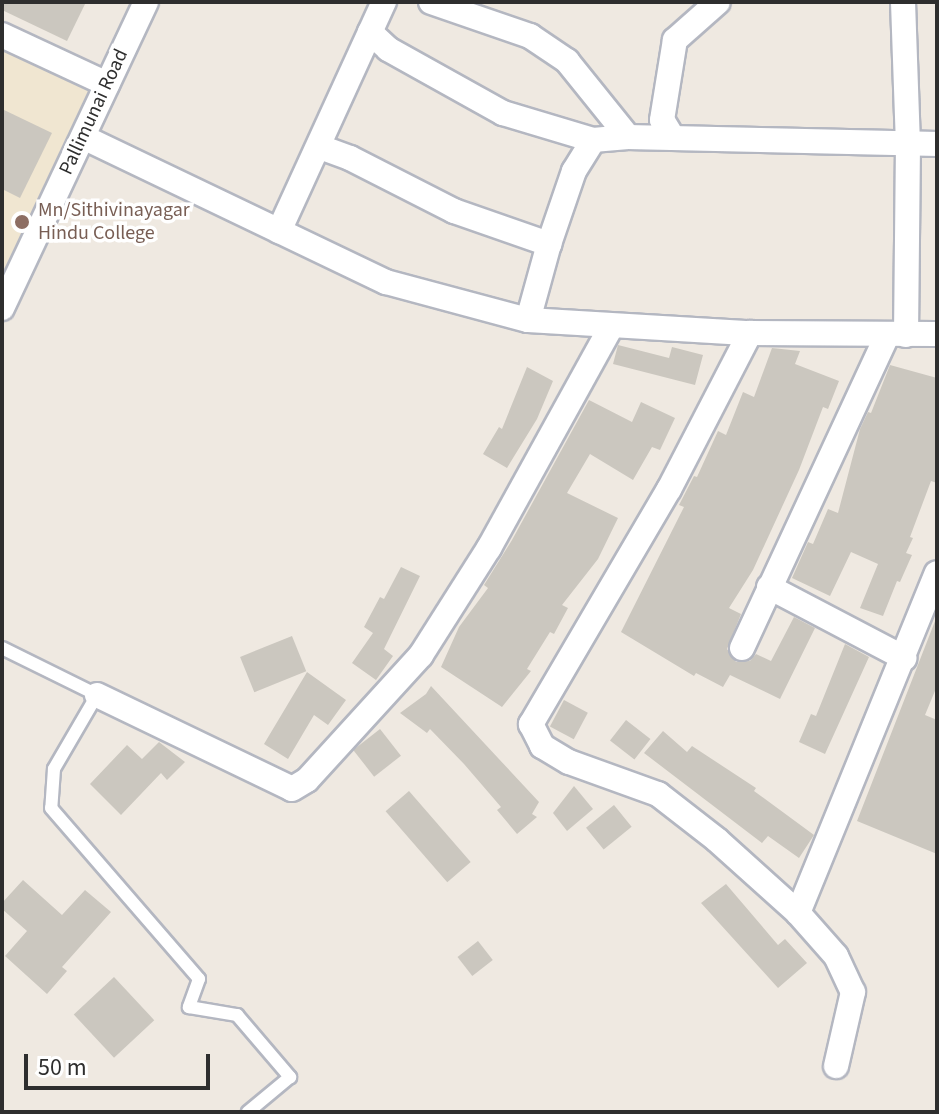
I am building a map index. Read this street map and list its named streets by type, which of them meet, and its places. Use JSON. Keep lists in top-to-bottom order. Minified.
{"streets":{"street":["Pallimunai Road"]},"places":["Mn/Sithivinayagar Hindu College"],"scale_bar":"50 m"}
